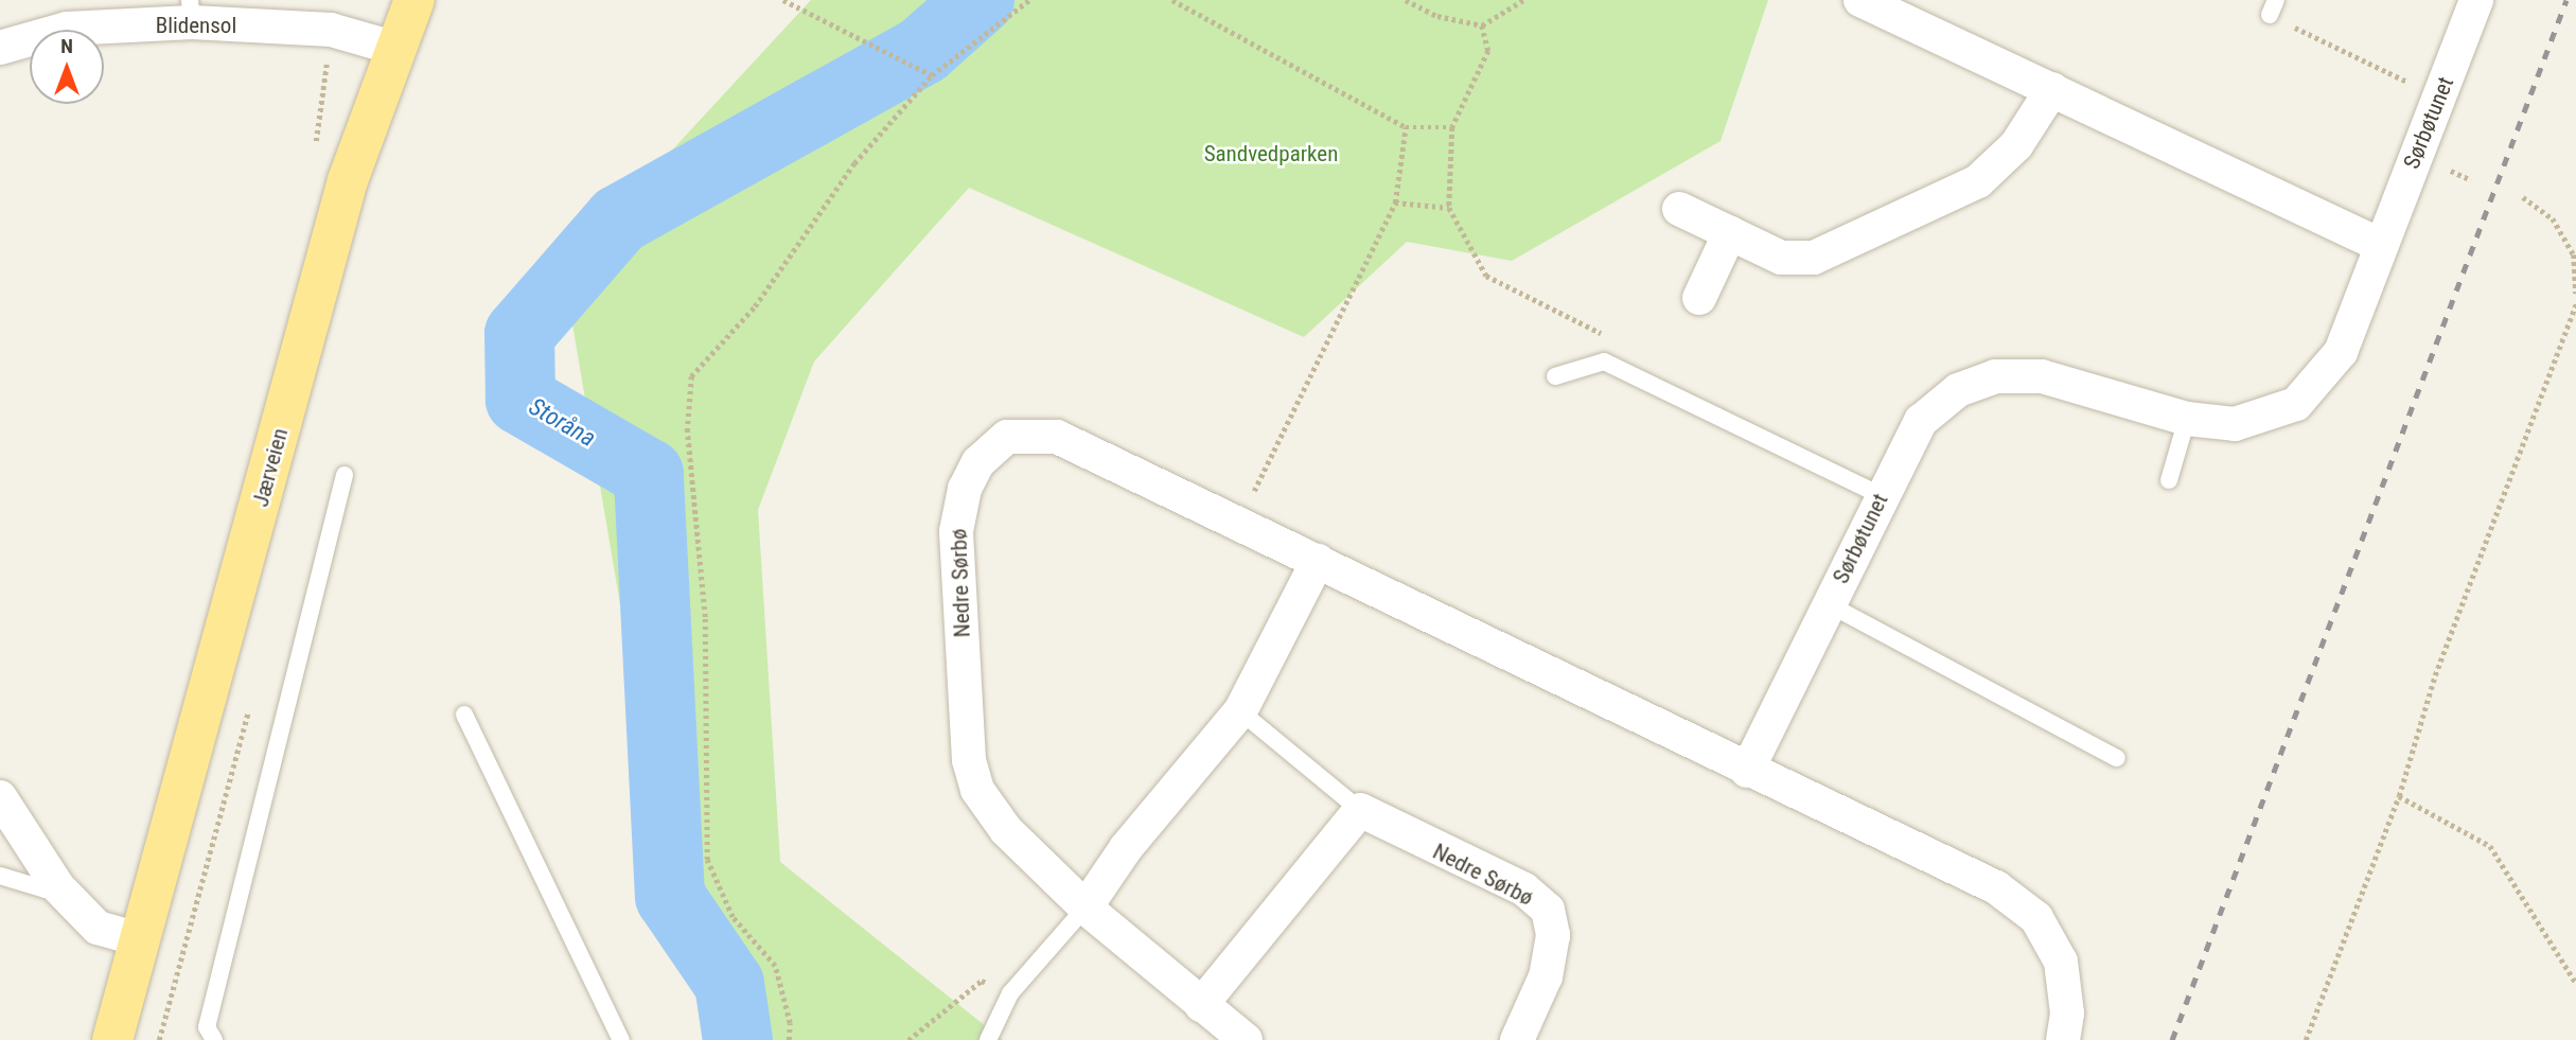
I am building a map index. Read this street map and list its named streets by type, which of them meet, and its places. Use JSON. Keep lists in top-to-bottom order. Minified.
{"streets":{"main road":["Jærveien"],"street":["Blidensol","Sørbøtunet","Nedre Sørbø"]},"crossings":[["Blidensol","Jærveien"],["Sørbøtunet","Nedre Sørbø"]],"water":["Storåna"],"parks":["Sandvedparken"],"north":"top"}
